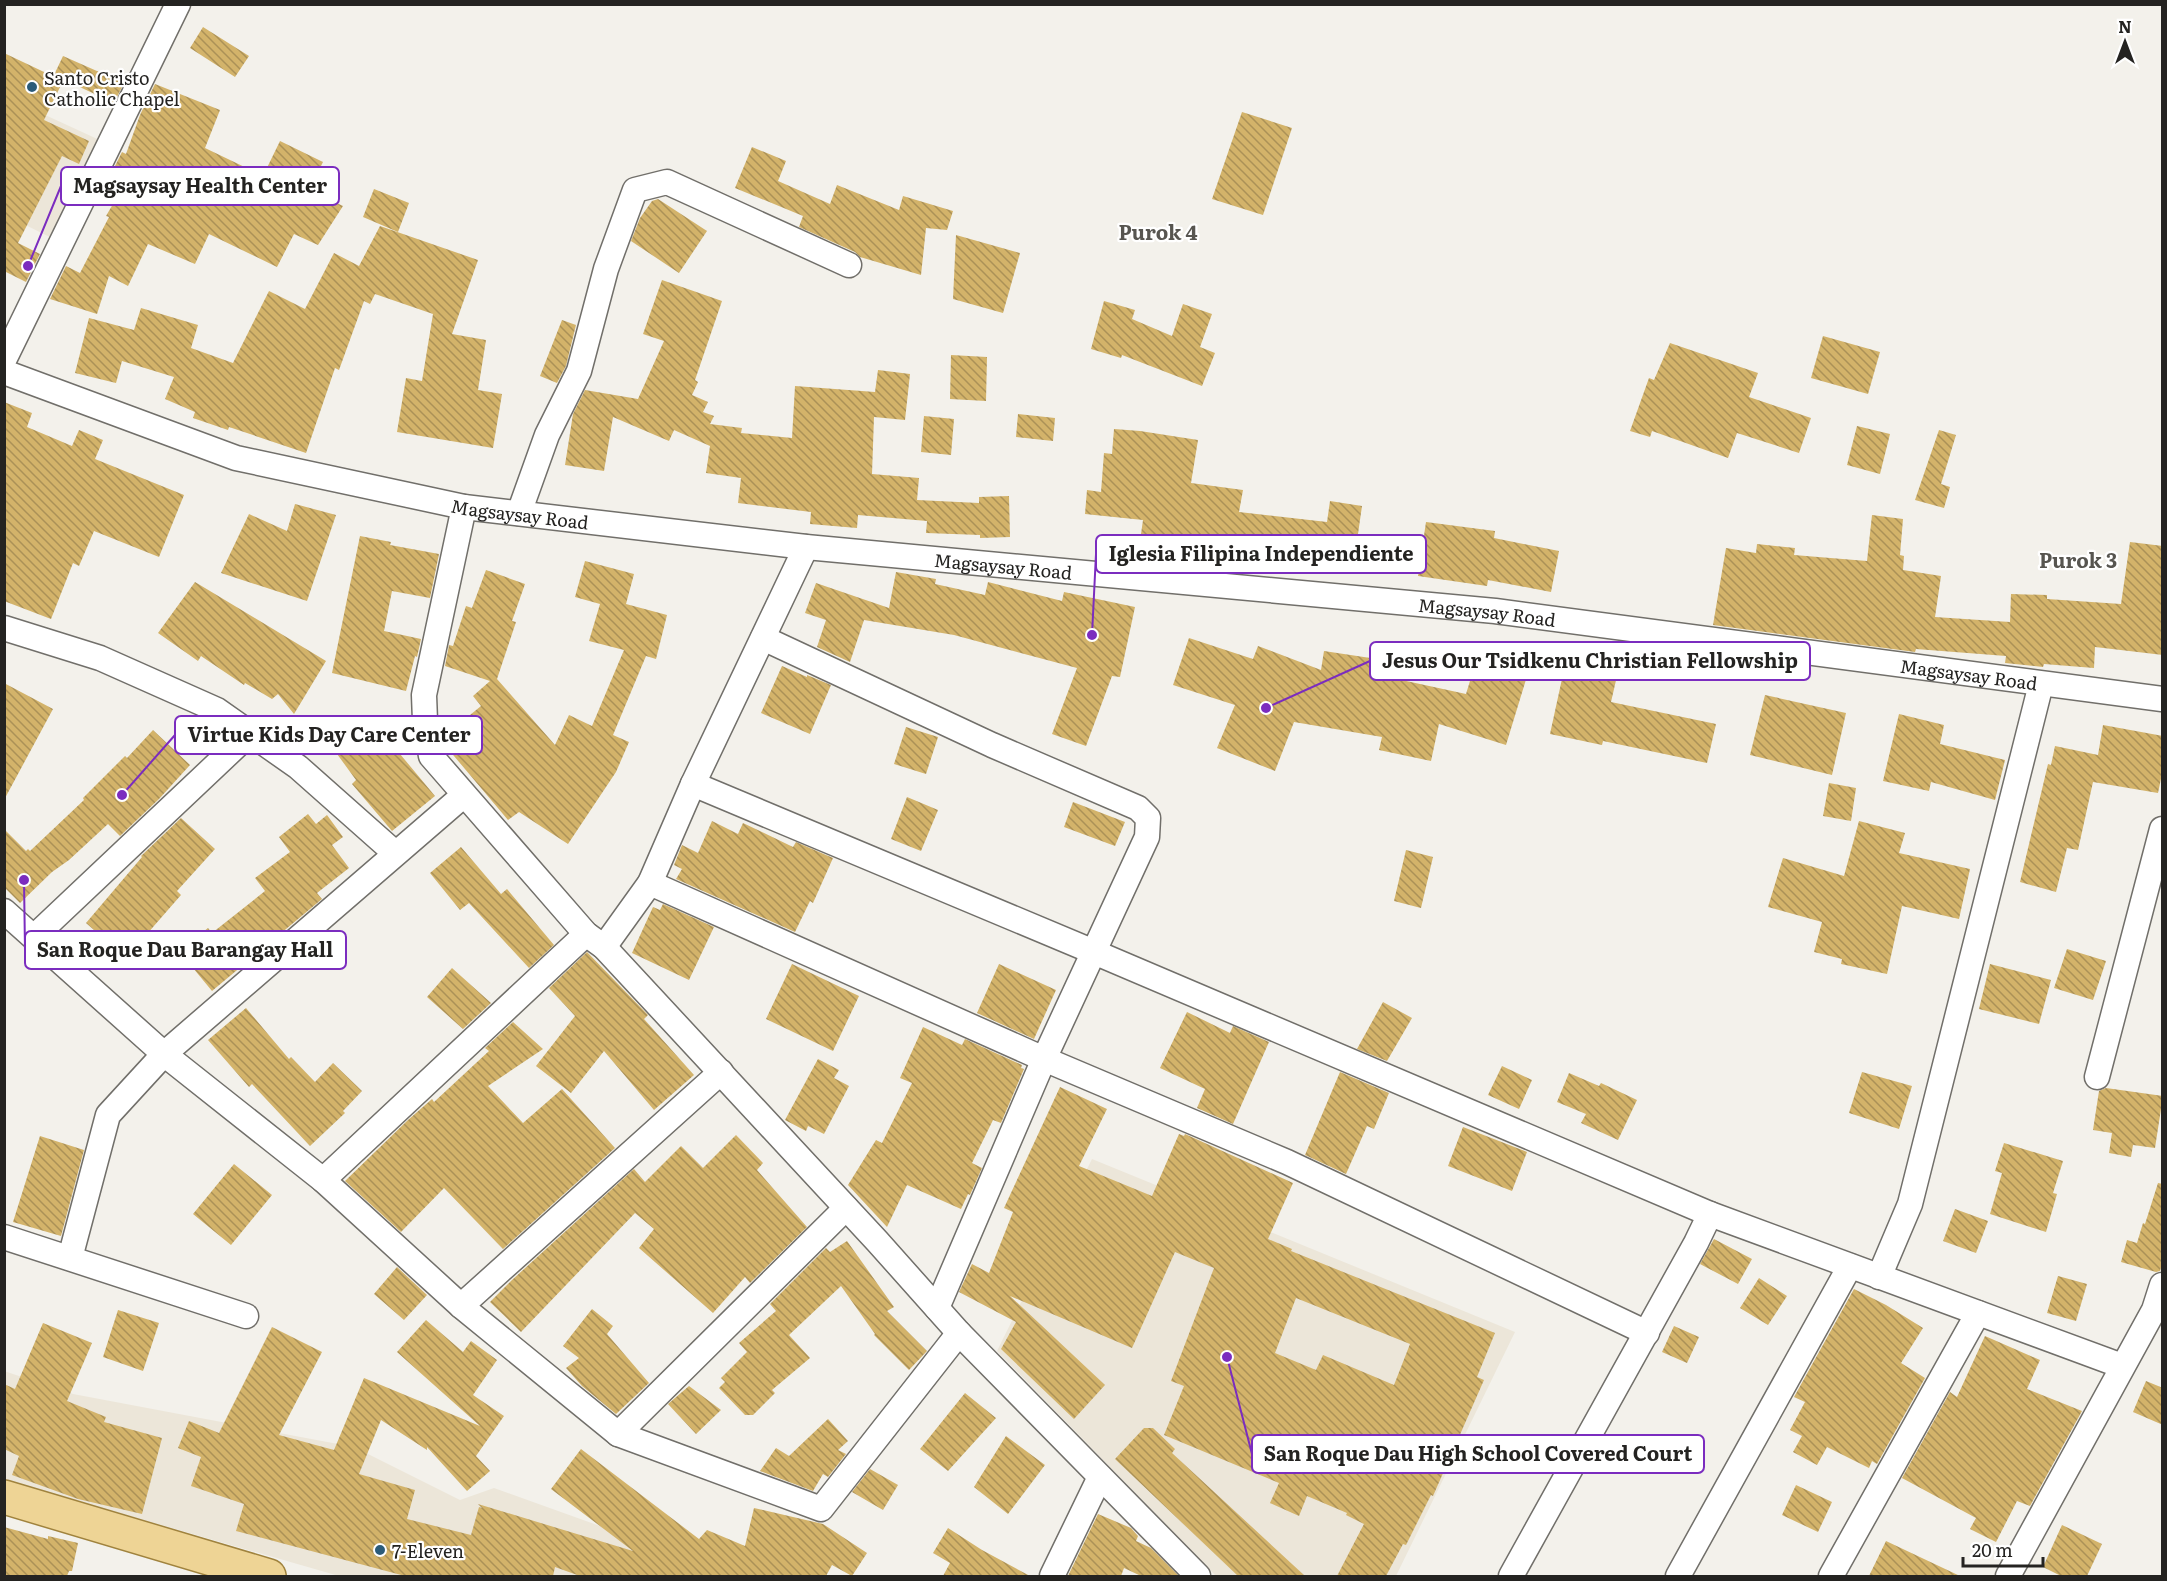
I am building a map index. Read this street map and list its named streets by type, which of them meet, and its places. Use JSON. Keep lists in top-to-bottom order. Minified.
{"streets":{"street":["Magsaysay Road"]},"districts":["Purok 4","Purok 3"],"places":["Santo Cristo Catholic Chapel","Magsaysay Health Center","Iglesia Filipina Independiente","Jesus Our Tsidkenu Christian Fellowship","Virtue Kids Day Care Center","San Roque Dau Barangay Hall","San Roque Dau High School Covered Court","7-Eleven"],"scale_bar":"20 m","north":"top"}
